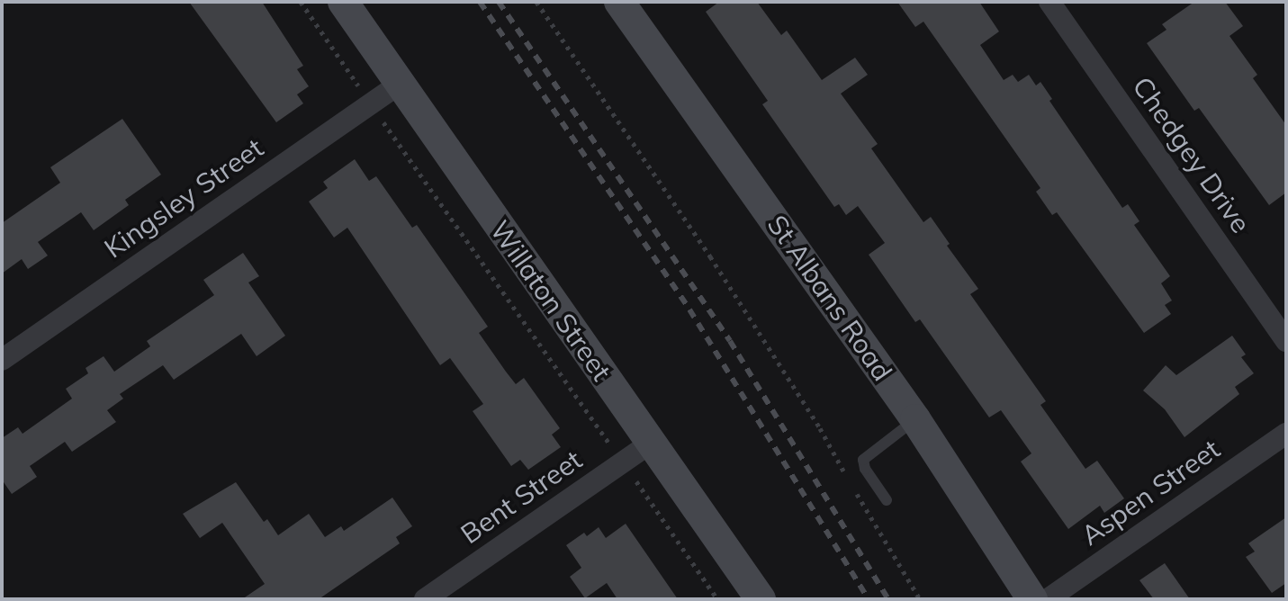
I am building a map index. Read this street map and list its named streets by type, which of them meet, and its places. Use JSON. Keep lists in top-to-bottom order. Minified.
{"streets":{"street":["Chedgey Drive","Kingsley Street","St Albans Road","Willaton Street","Aspen Street","Bent Street"]},"crossings":[["Kingsley Street","Willaton Street"],["Willaton Street","Bent Street"]]}
